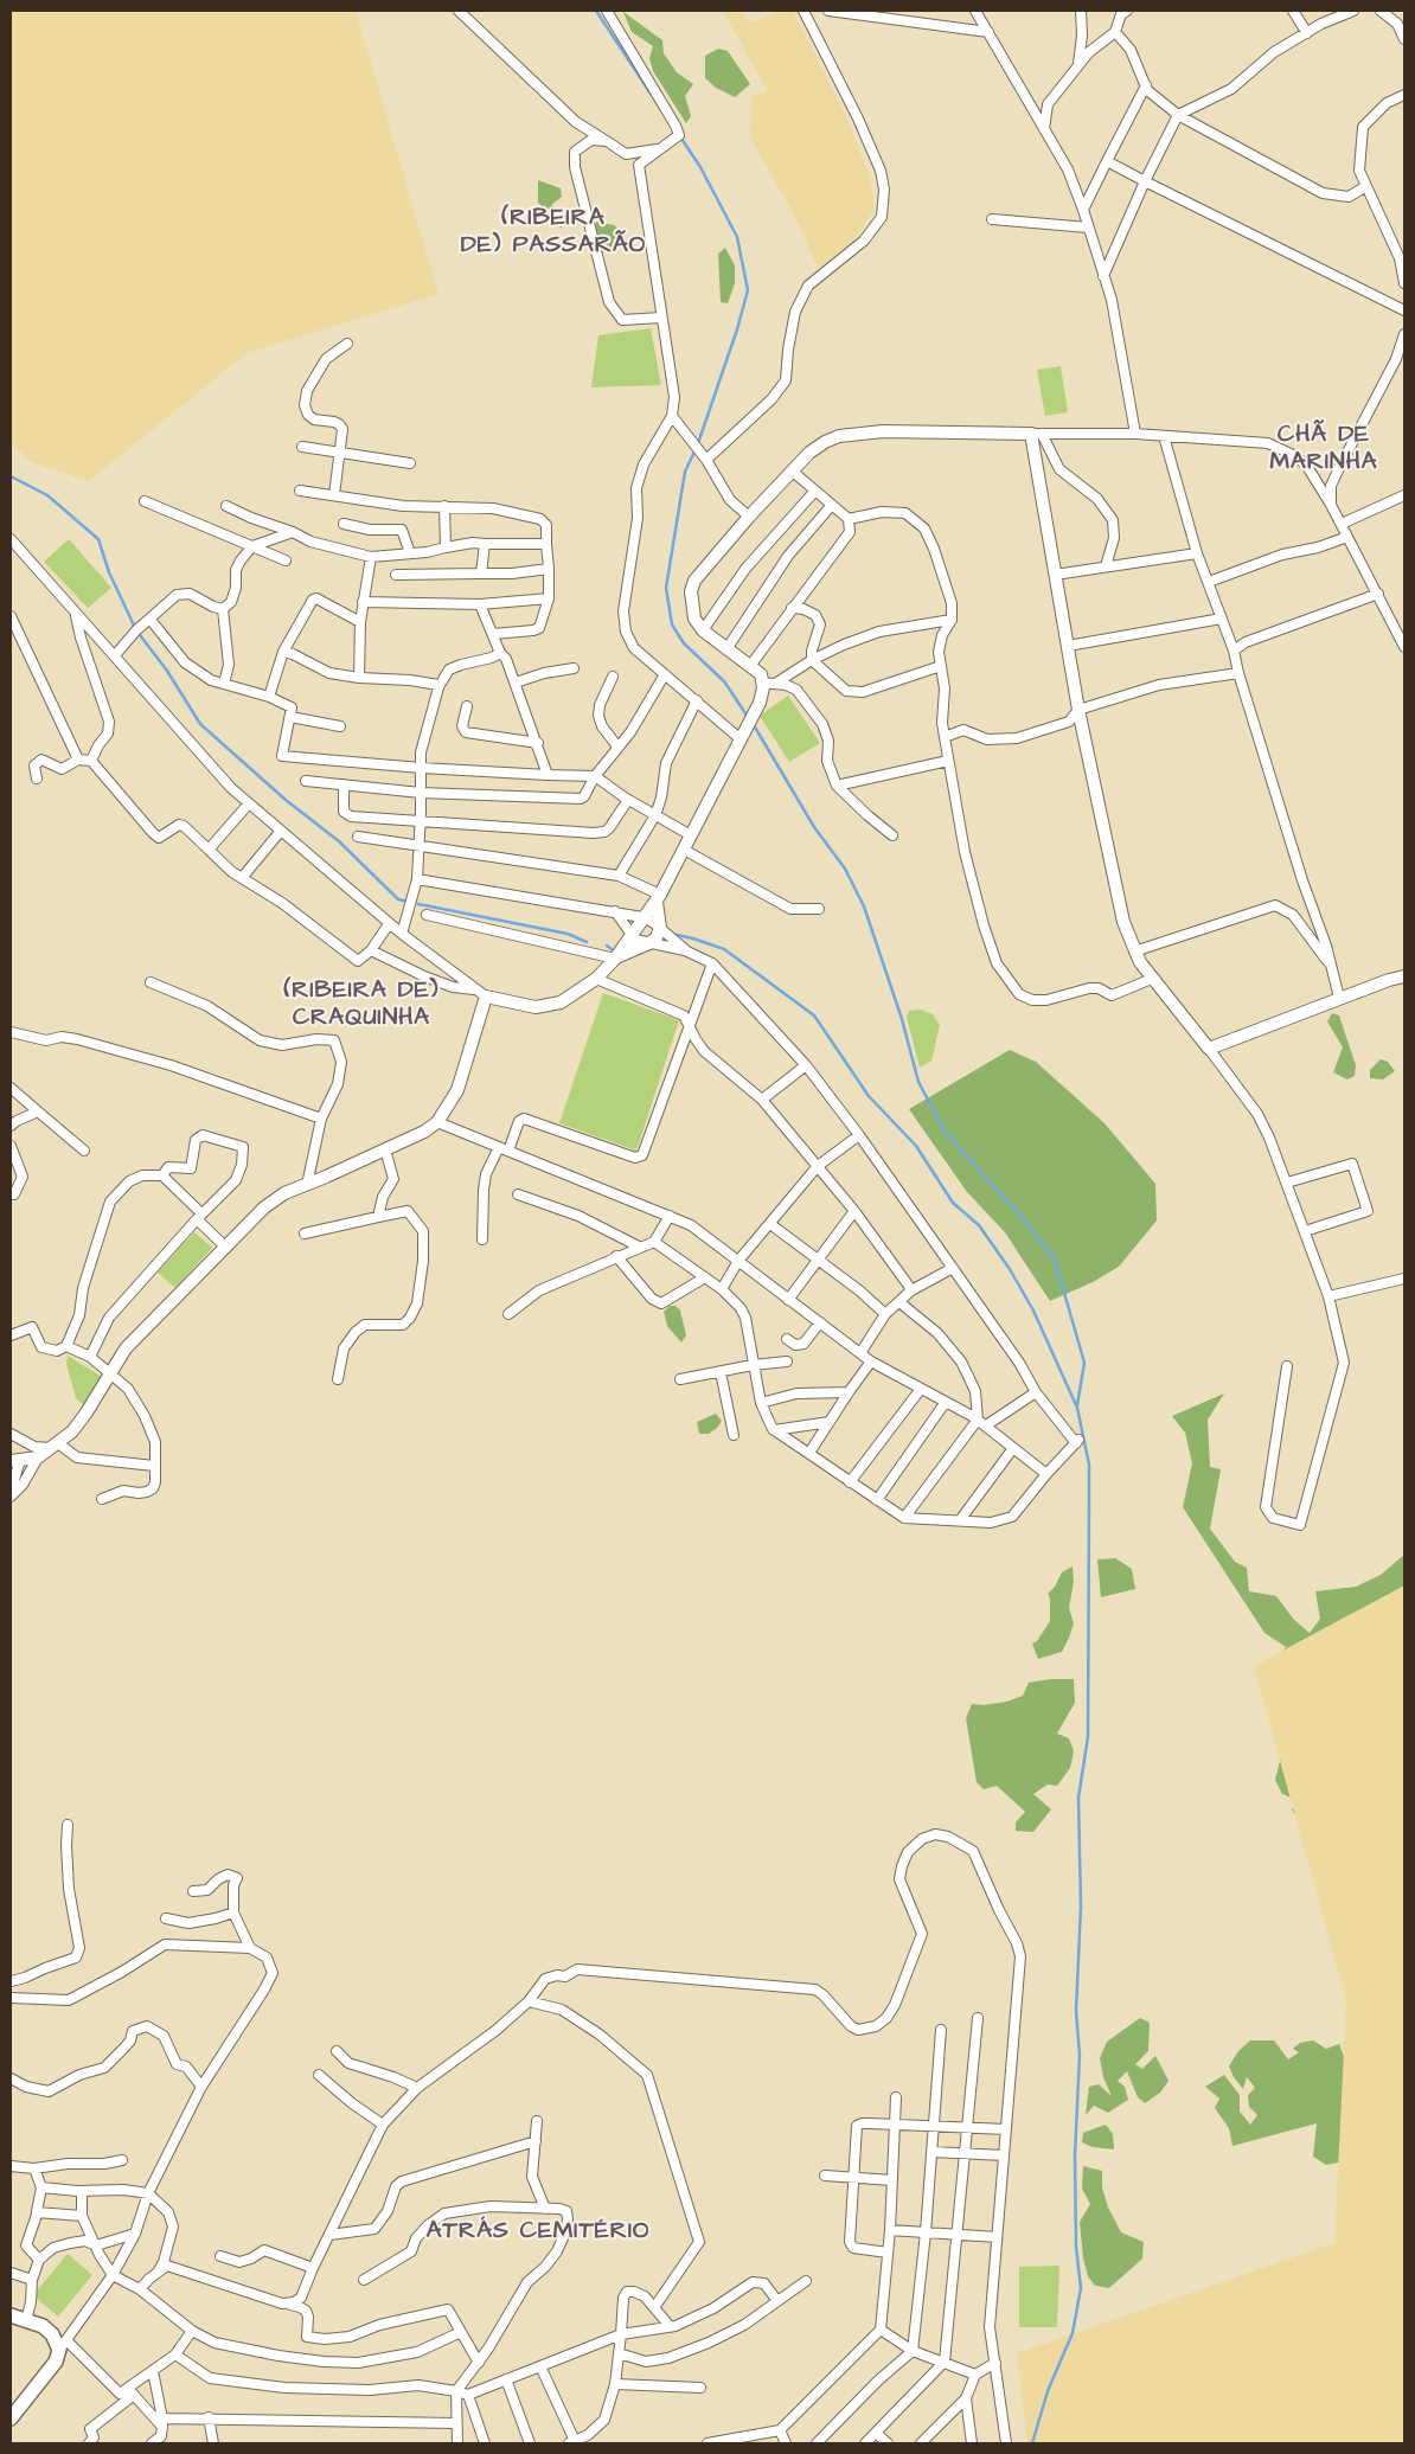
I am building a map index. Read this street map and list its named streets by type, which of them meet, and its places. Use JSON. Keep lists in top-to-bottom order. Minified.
{"districts":["(RIBEIRA DE) PASSARÃO","CHÃ DE MARINHA","(RIBEIRA DE) CRAQUINHA","ATRÁS CEMITÉRIO"]}
